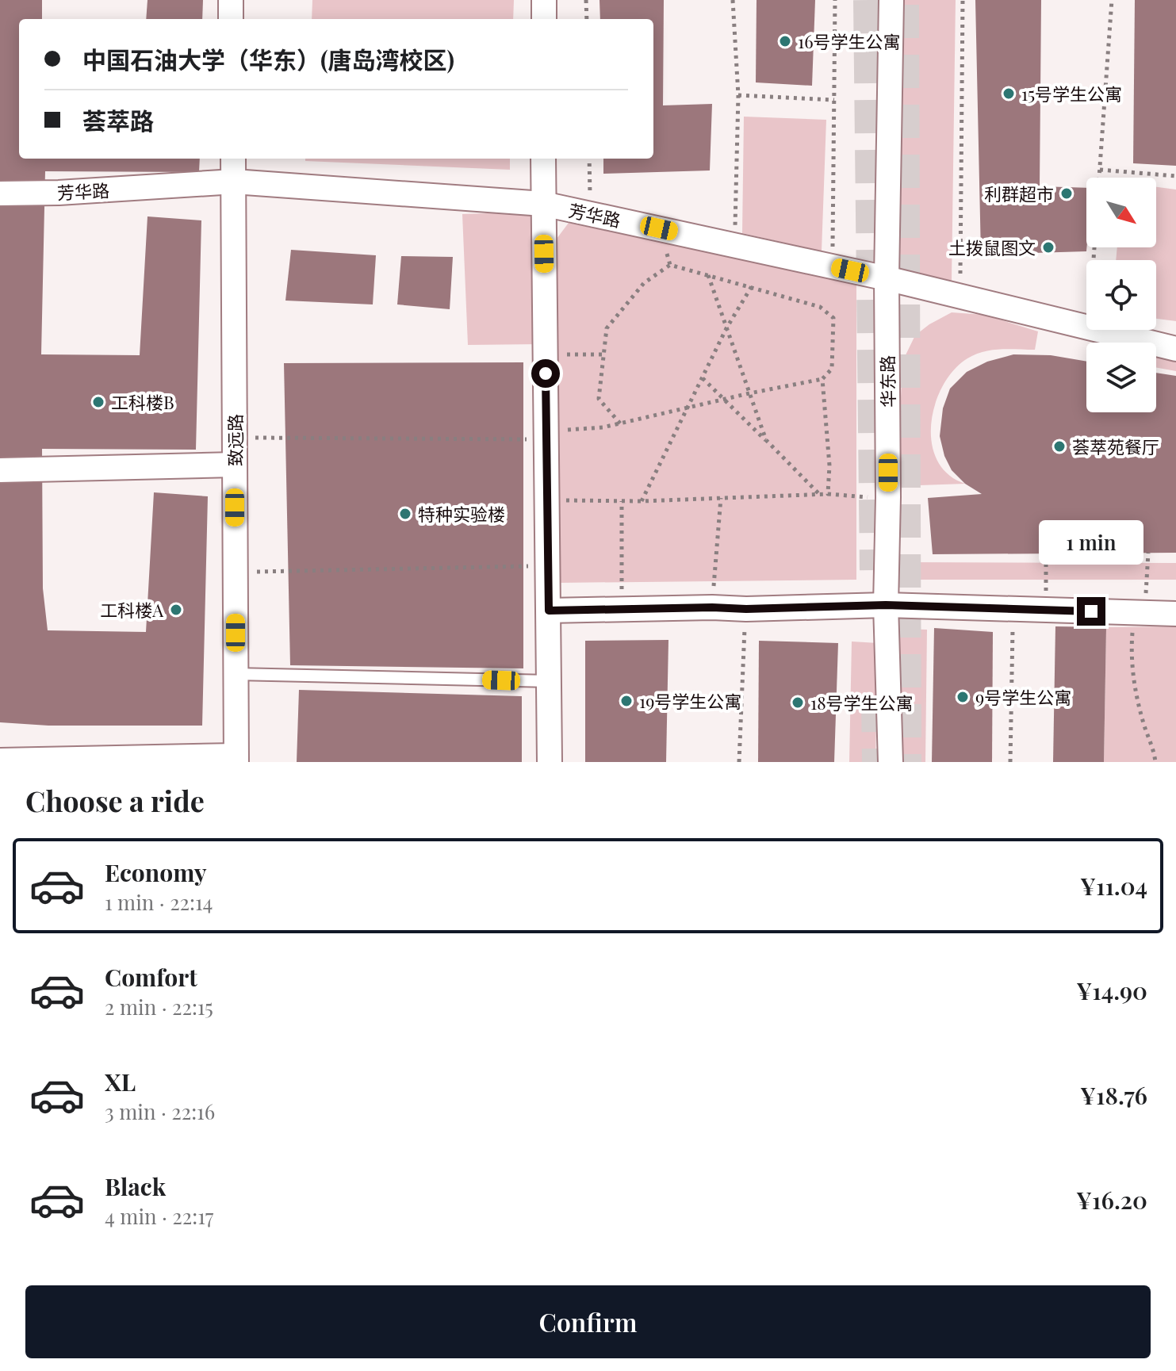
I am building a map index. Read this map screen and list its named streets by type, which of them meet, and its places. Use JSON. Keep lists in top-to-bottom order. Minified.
{"streets":{"street":["芳华路","华东路","致远路"]},"crossings":[["芳华路","华东路"],["芳华路","致远路"]],"places":["16号学生公寓","15号学生公寓","利群超市","土拨鼠图文","工科楼B","荟萃苑餐厅","特种实验楼","工科楼A","9号学生公寓","19号学生公寓","18号学生公寓"],"north":"bottom right","page":{"banner":["中国石油大学（华东）(唐岛湾校区)","荟萃路"],"bubble":"1 min","heading":"Choose a ride","list":[{"name":"Economy","note":"1 min · 22:14","value":"¥11.04"},{"name":"Comfort","note":"2 min · 22:15","value":"¥14.90"},{"name":"XL","note":"3 min · 22:16","value":"¥18.76"},{"name":"Black","note":"4 min · 22:17","value":"¥16.20"}],"buttons":"Confirm"}}
